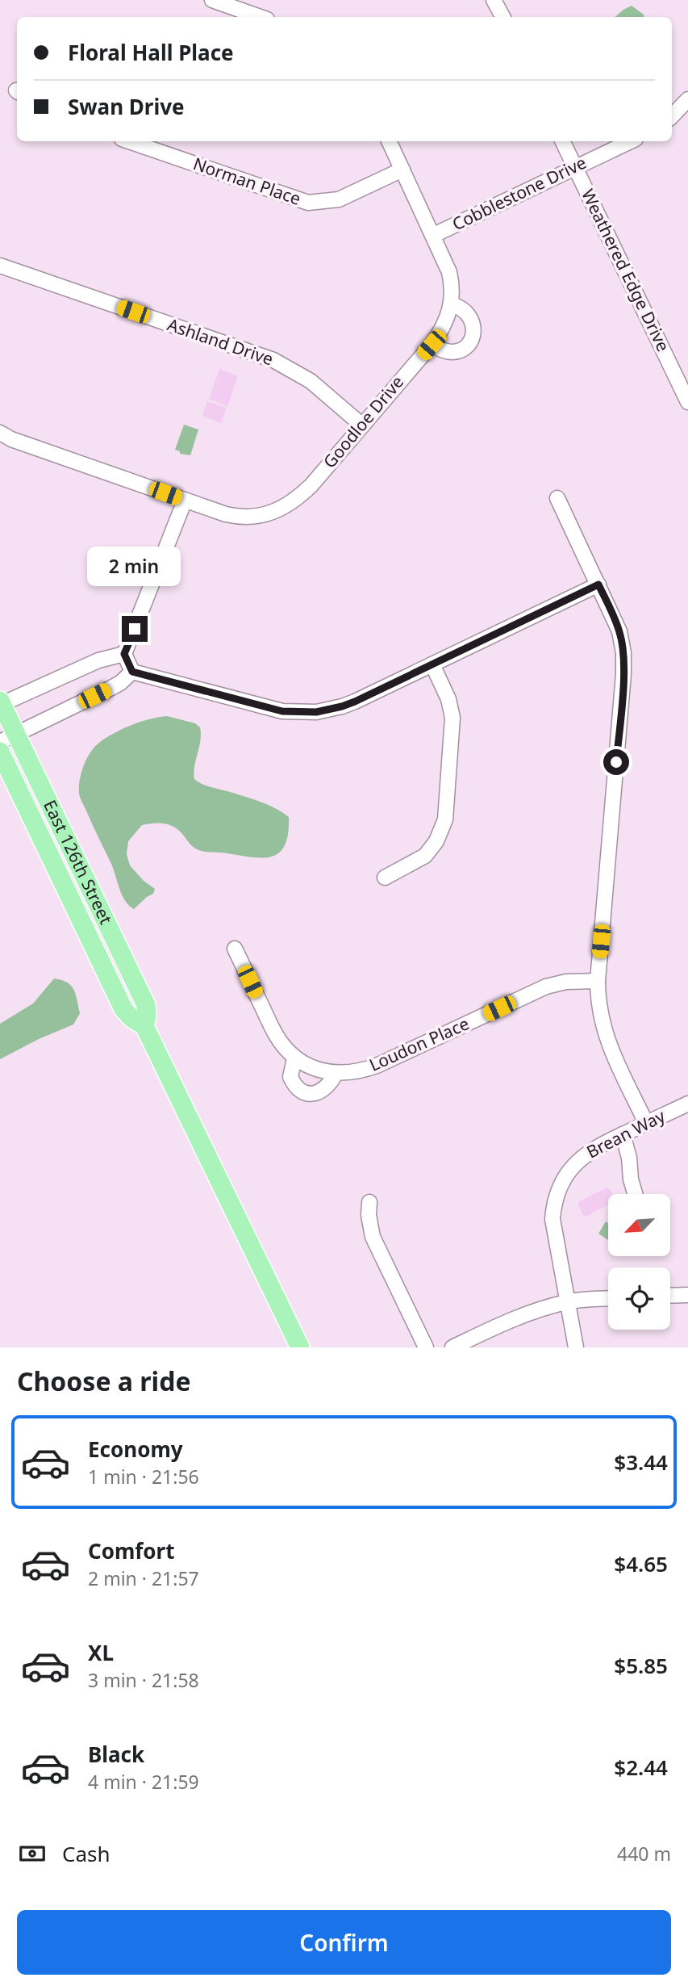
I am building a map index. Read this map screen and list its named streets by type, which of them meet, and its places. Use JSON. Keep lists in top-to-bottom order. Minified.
{"streets":{"main road":["East 126th Street"],"street":["Norman Place","Cobblestone Drive","Weathered Edge Drive","Ashland Drive","Goodloe Drive","Loudon Place","Brean Way"]},"crossings":[["Norman Place","Goodloe Drive"],["Cobblestone Drive","Weathered Edge Drive"],["Cobblestone Drive","Goodloe Drive"],["Ashland Drive","Goodloe Drive"]],"north":"bottom left","page":{"banner":["Floral Hall Place","Swan Drive"],"bubble":"2 min","heading":"Choose a ride","list":[{"name":"Economy","note":"1 min · 21:56","value":"$3.44"},{"name":"Comfort","note":"2 min · 21:57","value":"$4.65"},{"name":"XL","note":"3 min · 21:58","value":"$5.85"},{"name":"Black","note":"4 min · 21:59","value":"$2.44"}],"pay":["Cash","440 m"],"buttons":"Confirm"}}
